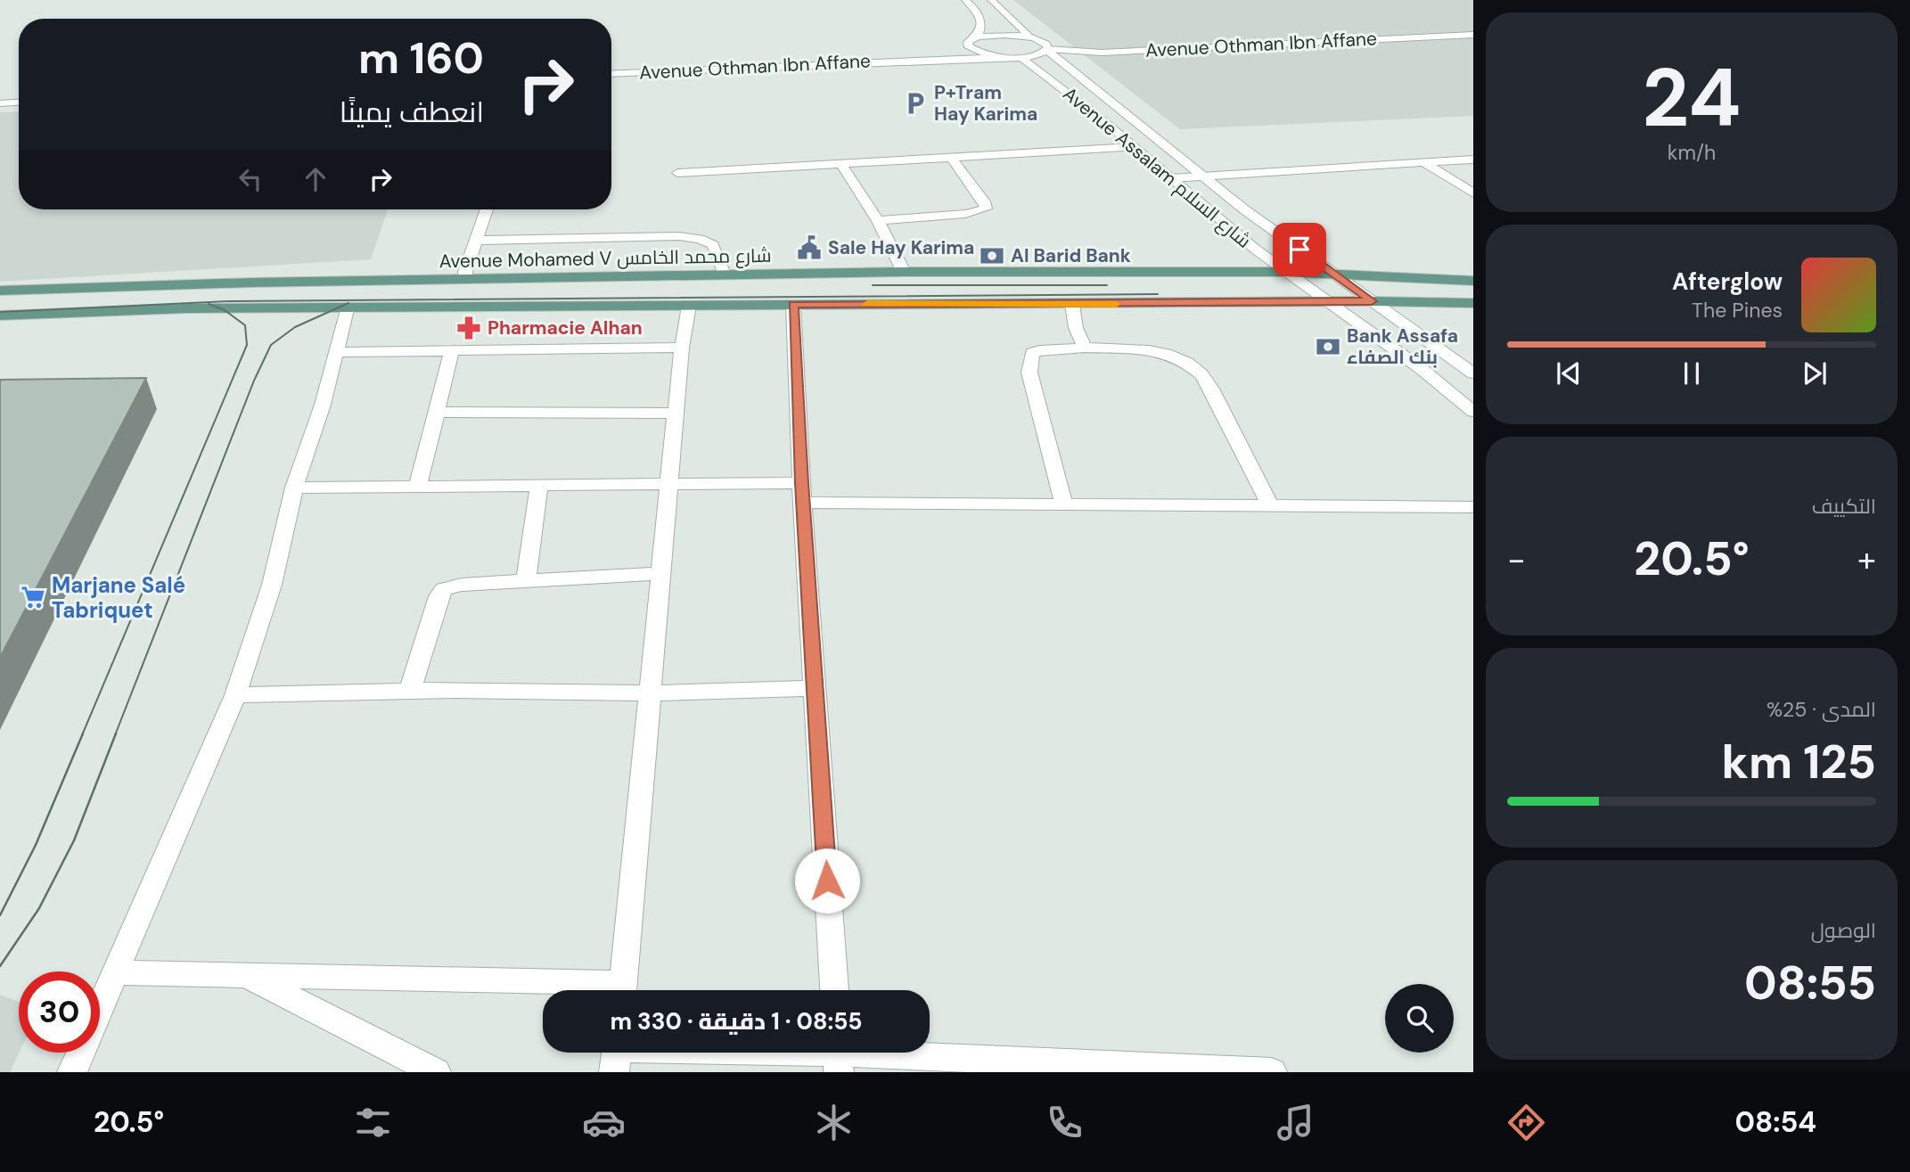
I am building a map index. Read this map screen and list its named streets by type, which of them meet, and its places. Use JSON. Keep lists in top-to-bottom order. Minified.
{"streets":{"main road":["Avenue Mohamed V شارع محمد الخامس"],"street":["Avenue Othman Ibn Affane","Avenue Assalam شارع السلام"]},"crossings":[["Avenue Othman Ibn Affane","Avenue Assalam شارع السلام"],["Avenue Assalam شارع السلام","Avenue Mohamed V شارع محمد الخامس"]],"places":{"parking":["P+Tram Hay Karima"],"public building":["Sale Hay Karima"],"bank":["Al Barid Bank","Bank Assafa بنك الصفاء"],"pharmacy":["Pharmacie Alhan"],"supermarket":["Marjane Salé Tabriquet"]},"page":{"tile":[["24","km/h"],"التكييف",["المدى · 25%","125 km"],["الوصول","08:55"]],"turn":["160 m","انعطف يمينًا"],"song":["Afterglow","The Pines"],"heat":["−","20.5°","+"],"limit":"30","trip":"08:55 · 1 دقيقة · 330 m","tabs":["08:54","20.5°"]}}
